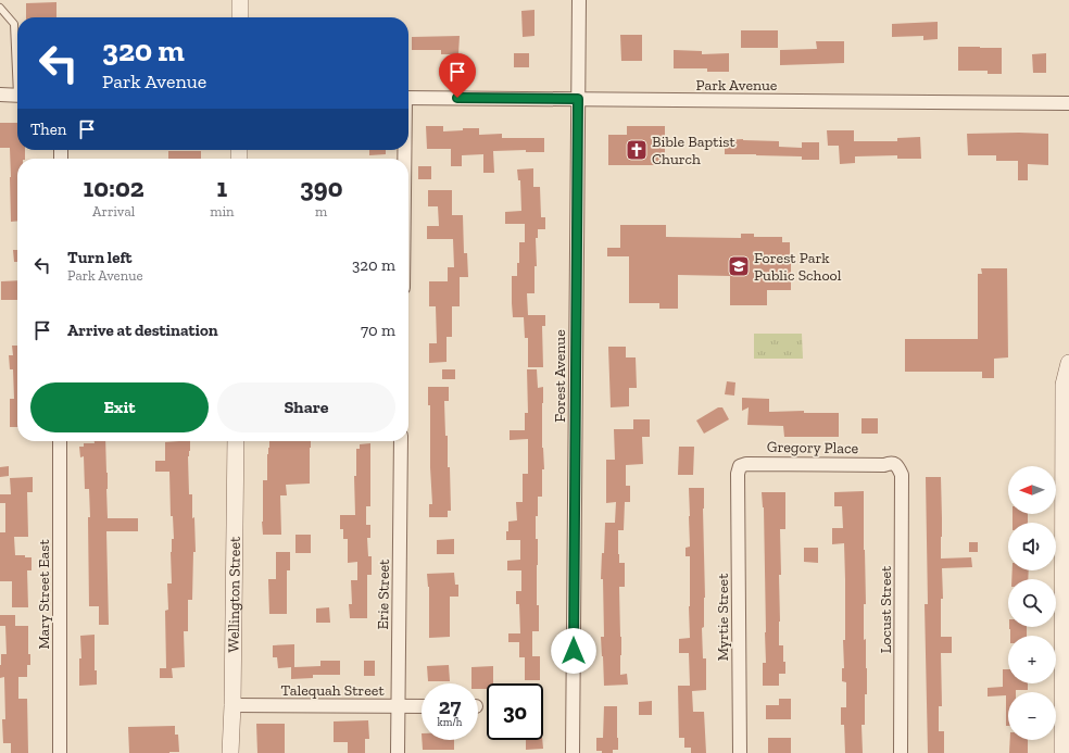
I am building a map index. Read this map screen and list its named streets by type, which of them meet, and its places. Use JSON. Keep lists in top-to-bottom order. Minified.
{"streets":{"street":["Park Avenue","Forest Avenue","Gregory Place","Mary Street East","Wellington Street","Erie Street","Locust Street","Myrtie Street","Talequah Street"]},"crossings":[["Park Avenue","Forest Avenue"],["Gregory Place","Locust Street"],["Gregory Place","Myrtie Street"],["Wellington Street","Talequah Street"],["Erie Street","Talequah Street"]],"places":{"church":["Bible Baptist Church"],"school or university":["Forest Park Public School"]},"north":"left","page":{"turn":["320 m","Park Avenue"],"then":"Then","eta":["10:02","Arrival","1","min","390","m"],"list":[{"name":"Turn left","note":"Park Avenue","value":"320 m"},{"name":"Arrive at destination","value":"70 m"}],"buttons":["Exit","Share"],"map_buttons":["+","−"],"speed":"27 km/h","limit":"30"}}
